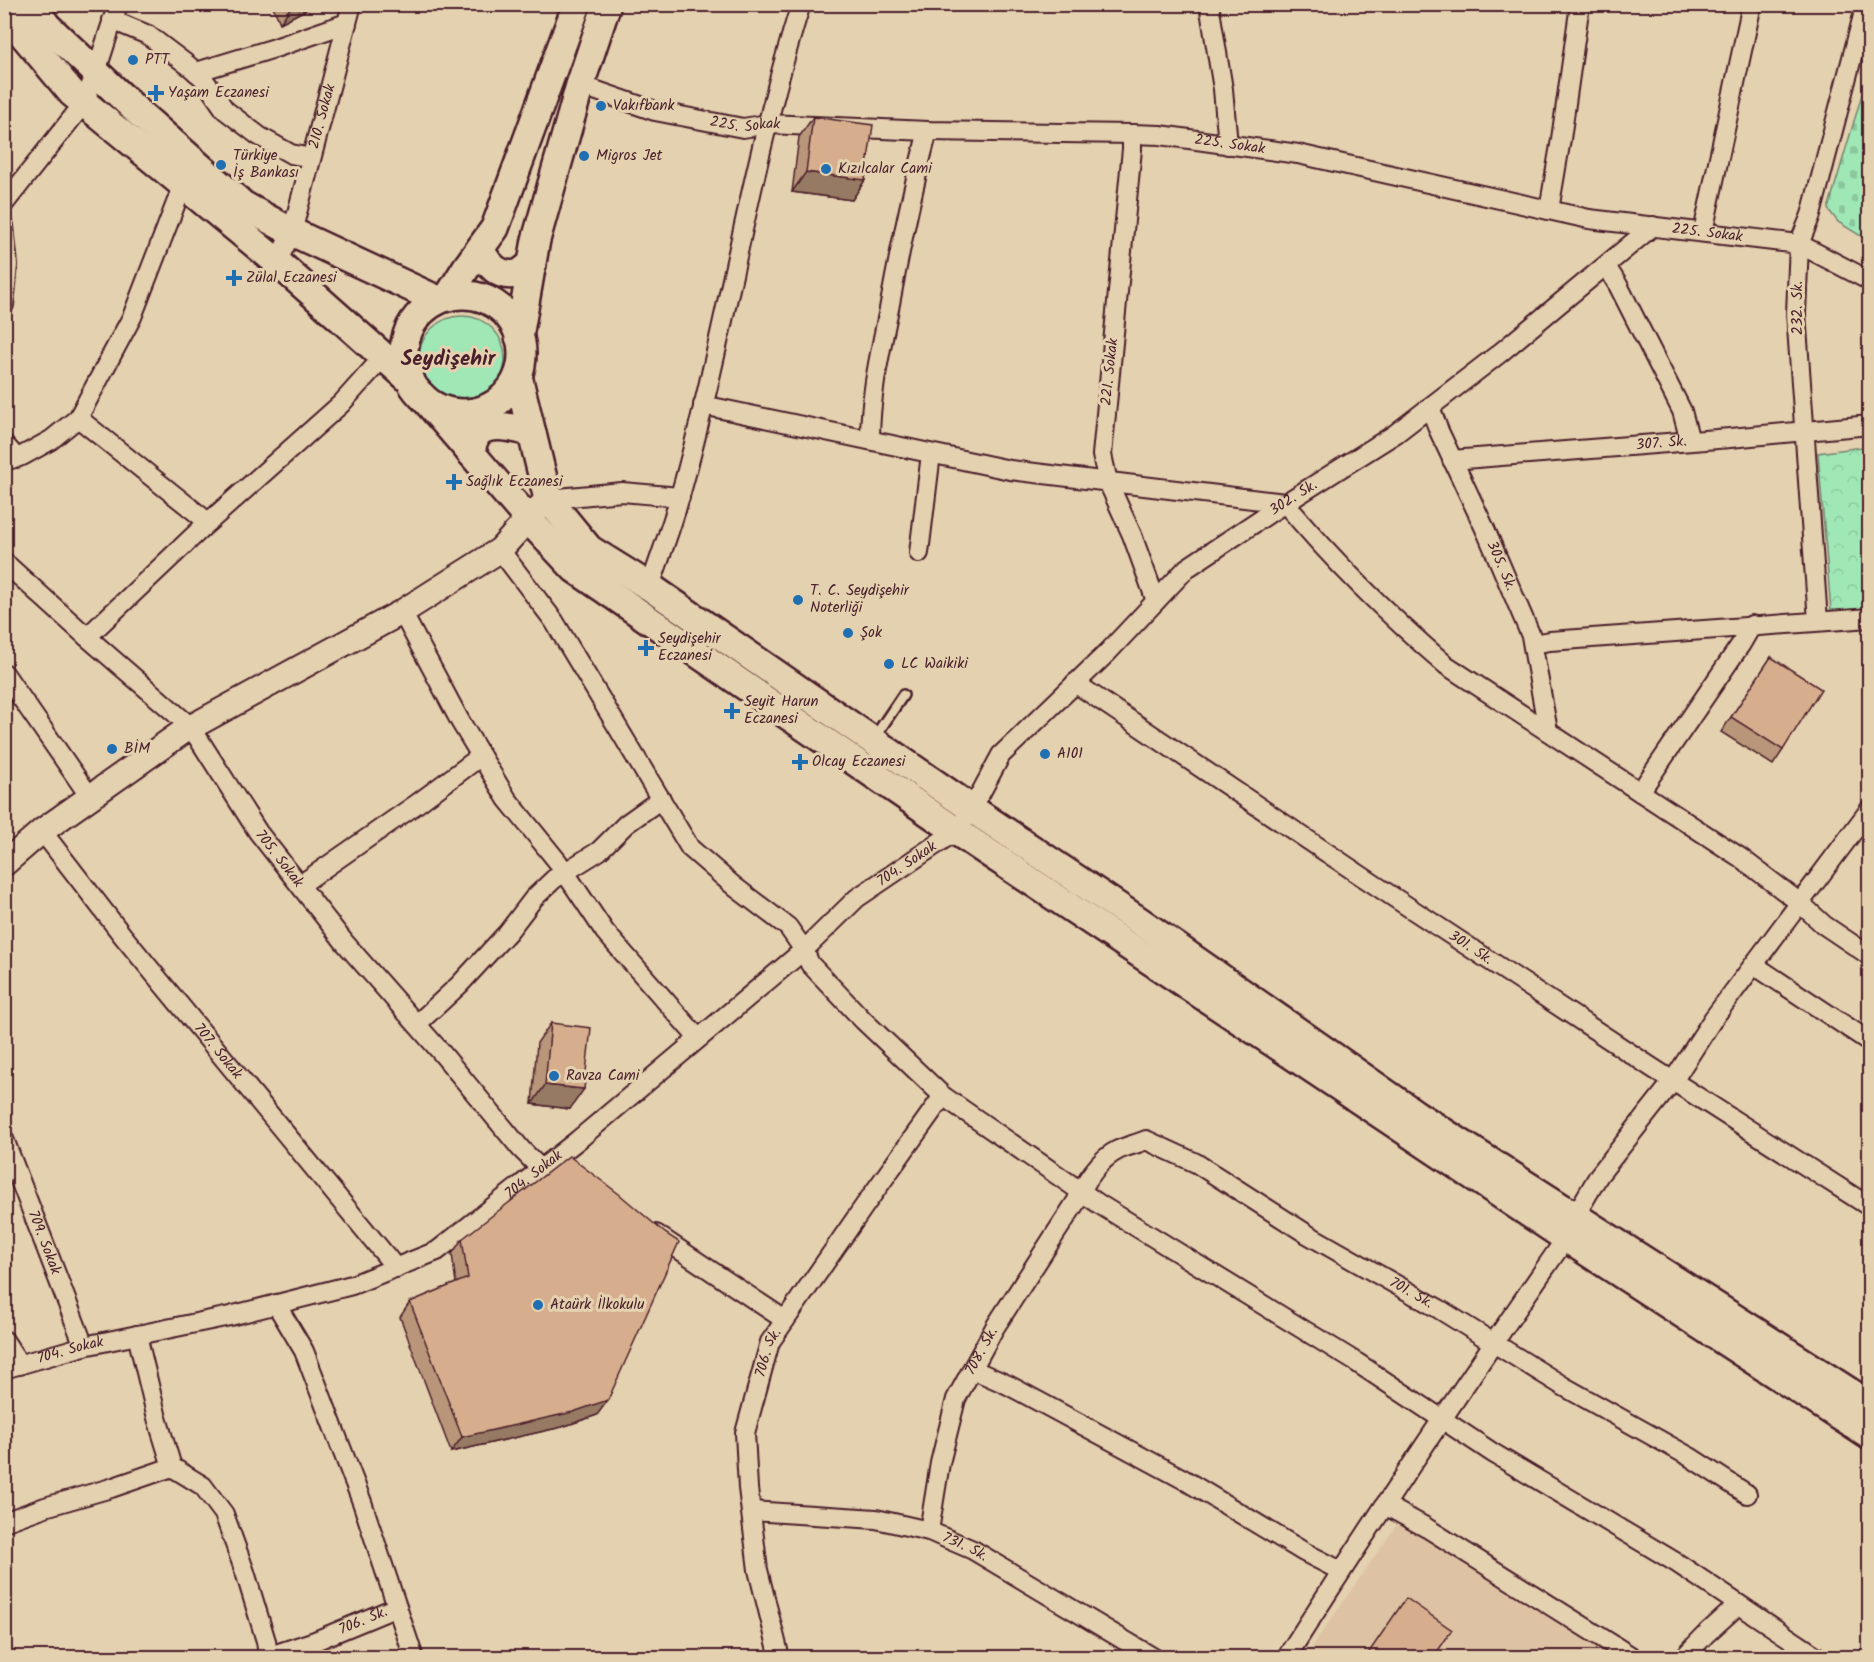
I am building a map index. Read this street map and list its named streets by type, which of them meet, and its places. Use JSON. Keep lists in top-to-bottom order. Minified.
{"streets":{"street":["210. Sokak","225. Sokak","232. Sk.","221. Sokak","307. Sk.","302. Sk.","305. Sk.","705. Sokak","704. Sokak","301. Sk.","707. Sokak","709. Sokak","701. Sk.","708. Sk.","706. Sk.","731. Sk."]},"crossings":[["225. Sokak","232. Sk."],["225. Sokak","221. Sokak"],["225. Sokak","302. Sk."],["232. Sk.","307. Sk."],["221. Sokak","302. Sk."],["307. Sk.","305. Sk."],["302. Sk.","305. Sk."],["302. Sk.","704. Sokak"],["302. Sk.","301. Sk."],["705. Sokak","704. Sokak"],["704. Sokak","707. Sokak"],["704. Sokak","709. Sokak"],["701. Sk.","708. Sk."],["708. Sk.","731. Sk."],["706. Sk.","731. Sk."]],"districts":["Seydişehir"],"places":{"other":["PTT","Vakıfbank","Migros Jet","Türkiye İş Bankası","Kızılcalar Cami","T. C. Seydişehir Noterliği","Şok","LC Waikiki","BİM","A101","Ravza Cami","Ataürk İlkokulu"],"health":["Yaşam Eczanesi","Zülal Eczanesi","Sağlık Eczanesi","Seydişehir Eczanesi","Seyit Harun Eczanesi","Olcay Eczanesi"]}}
